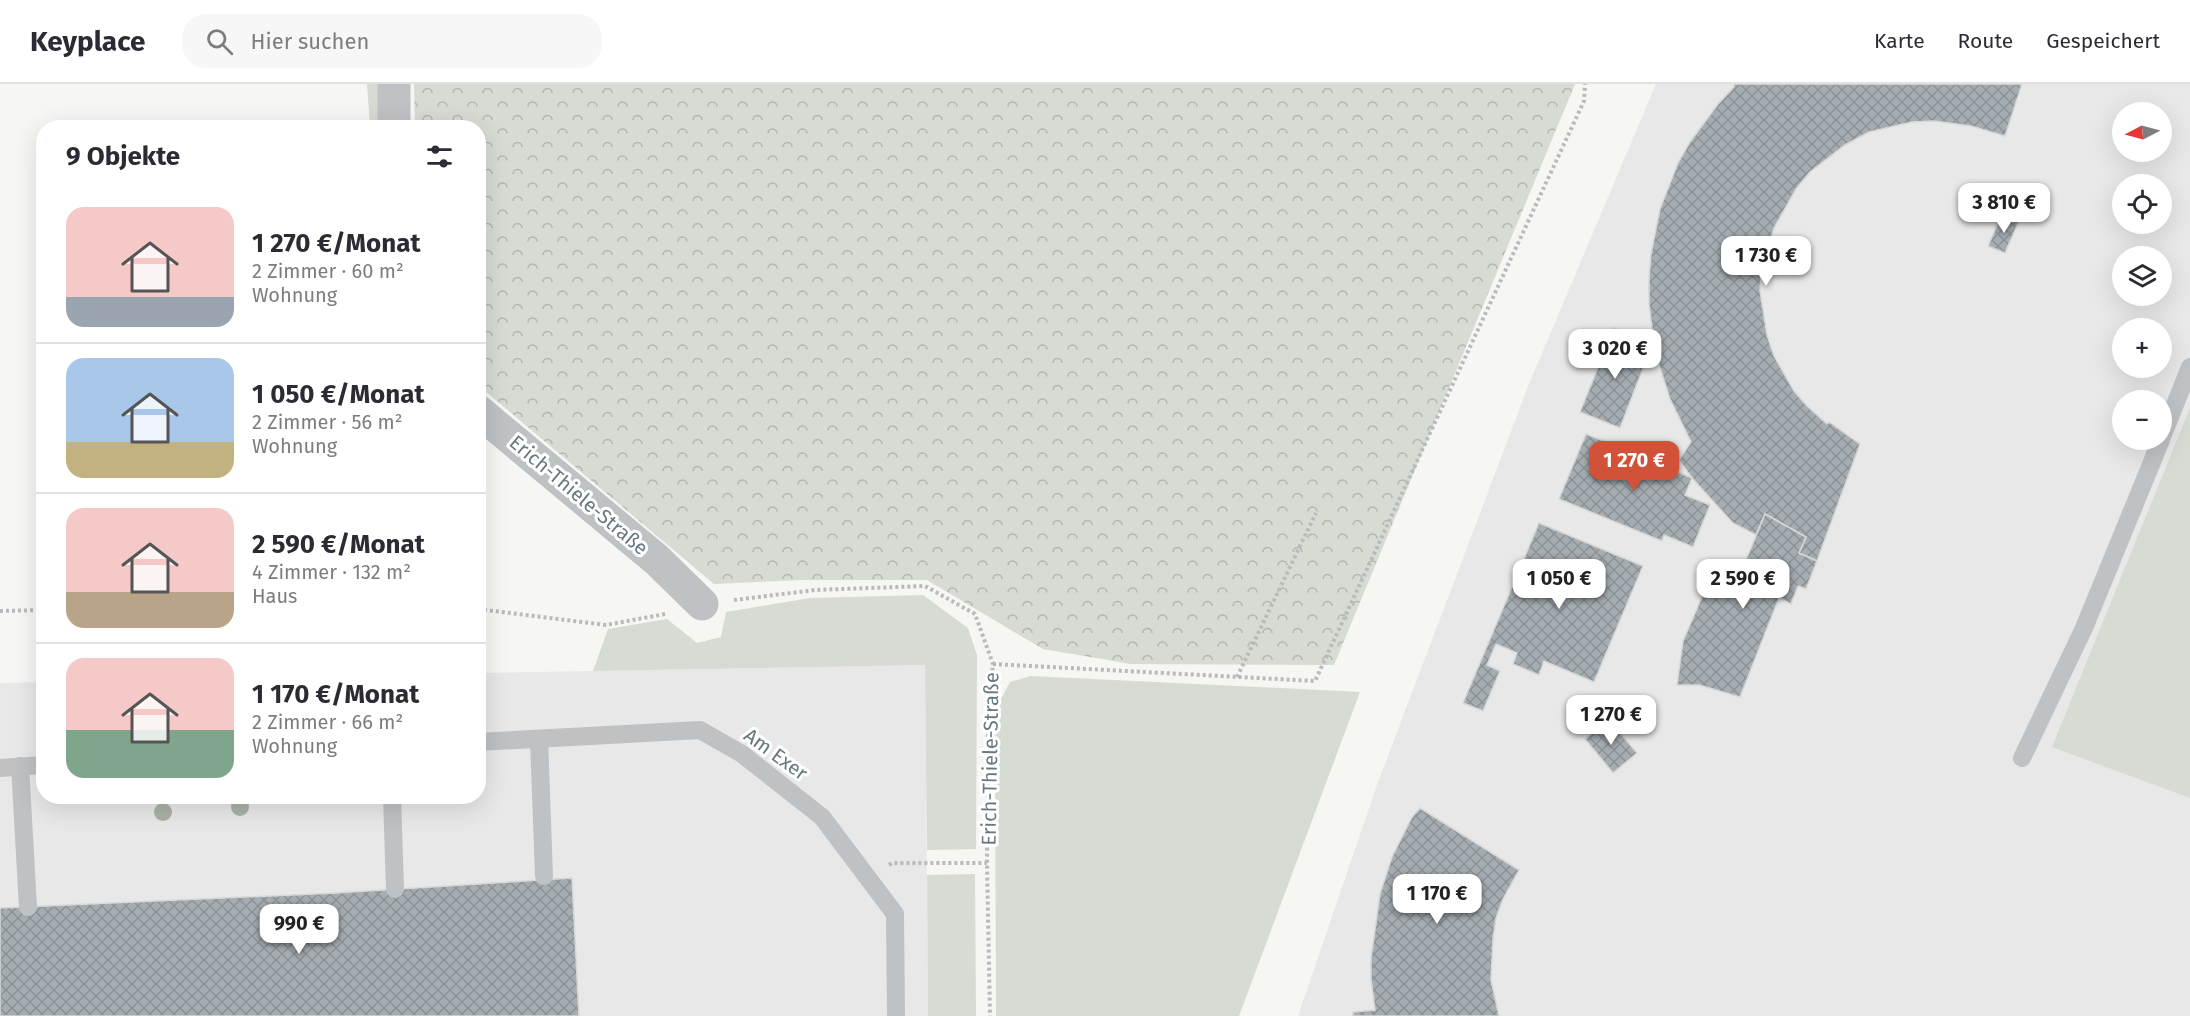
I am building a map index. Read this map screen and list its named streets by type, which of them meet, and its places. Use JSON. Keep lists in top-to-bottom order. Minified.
{"streets":{"street":["Erich-Thiele-Straße"],"lane":["Am Exer"]},"north":"left","page":{"header":"Keyplace","search":"Hier suchen","nav":["Karte","Route","Gespeichert"],"map_buttons":["+","−"],"heading":"9 Objekte","price":["3 810 €","1 730 €","3 020 €","1 270 €","1 050 €","2 590 €","1 270 €","1 170 €","990 €"],"list":[{"name":"1 270 €/Monat","note":"2 Zimmer · 60 m² · Wohnung"},{"name":"1 050 €/Monat","note":"2 Zimmer · 56 m² · Wohnung"},{"name":"2 590 €/Monat","note":"4 Zimmer · 132 m² · Haus"},{"name":"1 170 €/Monat","note":"2 Zimmer · 66 m² · Wohnung"}]}}
